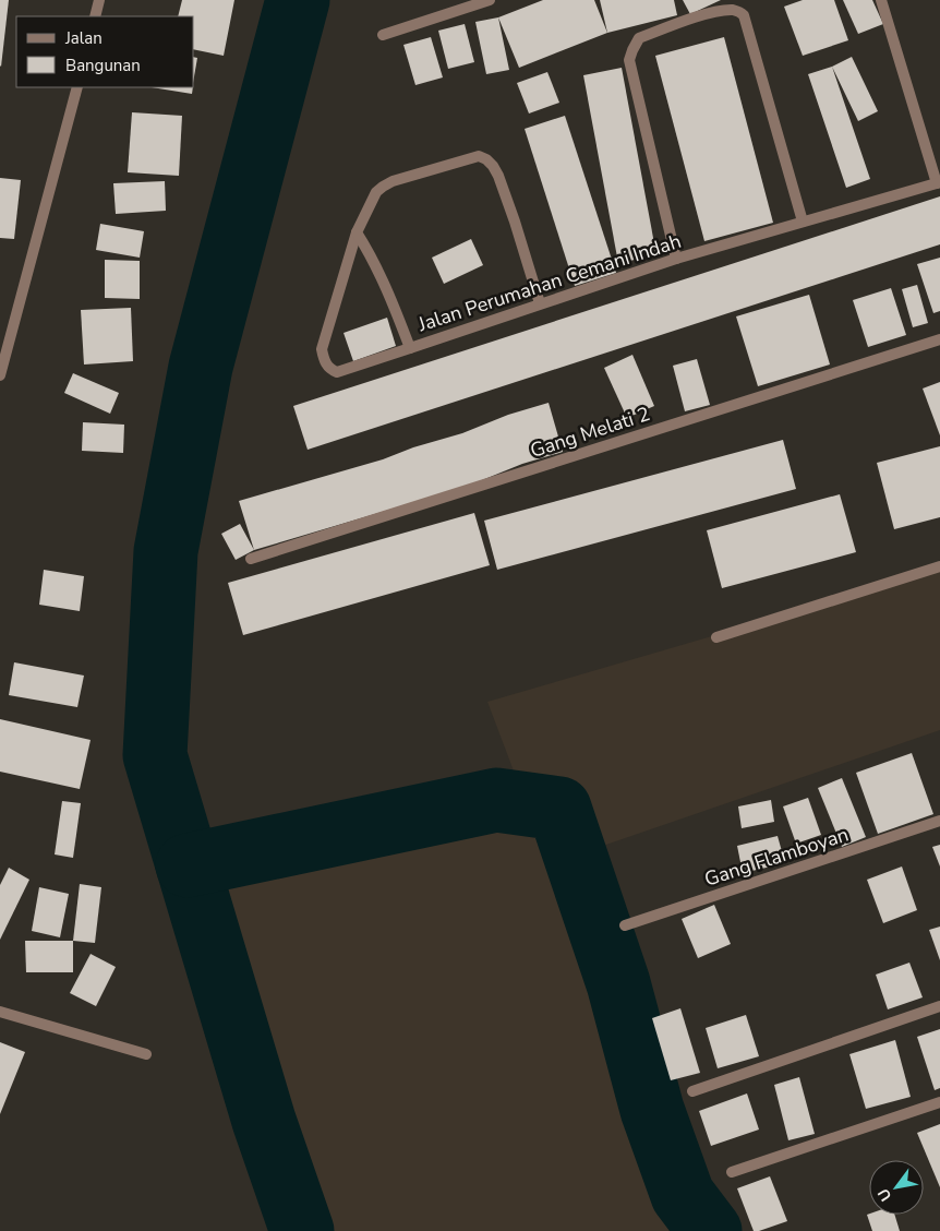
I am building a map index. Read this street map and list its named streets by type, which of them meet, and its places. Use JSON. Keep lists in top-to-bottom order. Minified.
{"streets":{"street":["Jalan Perumahan Cemani Indah","Gang Melati 2","Gang Flamboyan"]},"legend":["Jalan","Bangunan"],"north":"bottom left"}
